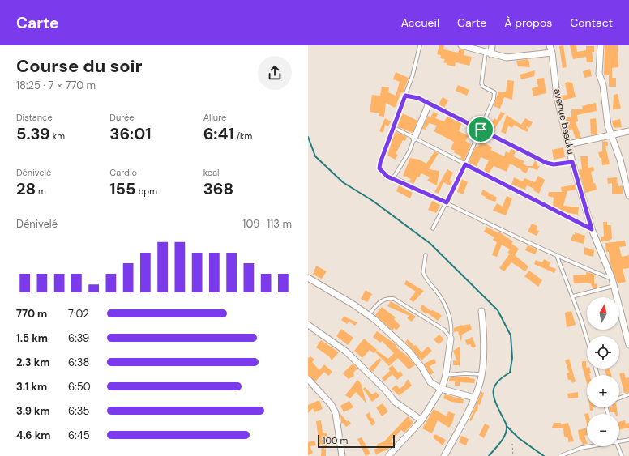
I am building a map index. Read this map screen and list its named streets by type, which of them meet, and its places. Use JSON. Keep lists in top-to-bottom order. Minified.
{"streets":{"street":["avenue basuku"]},"scale_bar":"100 m","north":"top","page":{"header":"Carte","nav":["Accueil","Carte","À propos","Contact"],"heading":["Course du soir","18:25 · 7 × 770 m"],"stats":[["Distance","5.39 km"],["Durée","36:01"],["Allure","6:41 /km"],["Dénivelé","28 m"],["Cardio","155 bpm"],["kcal","368"]],"chart":["Dénivelé","109–113 m"],"map_buttons":["+","−"],"list":[{"name":"770 m","note":"7:02"},{"name":"1.5 km","note":"6:39"},{"name":"2.3 km","note":"6:38"},{"name":"3.1 km","note":"6:50"},{"name":"3.9 km","note":"6:35"},{"name":"4.6 km","note":"6:45"}],"scale":"100 m"}}
